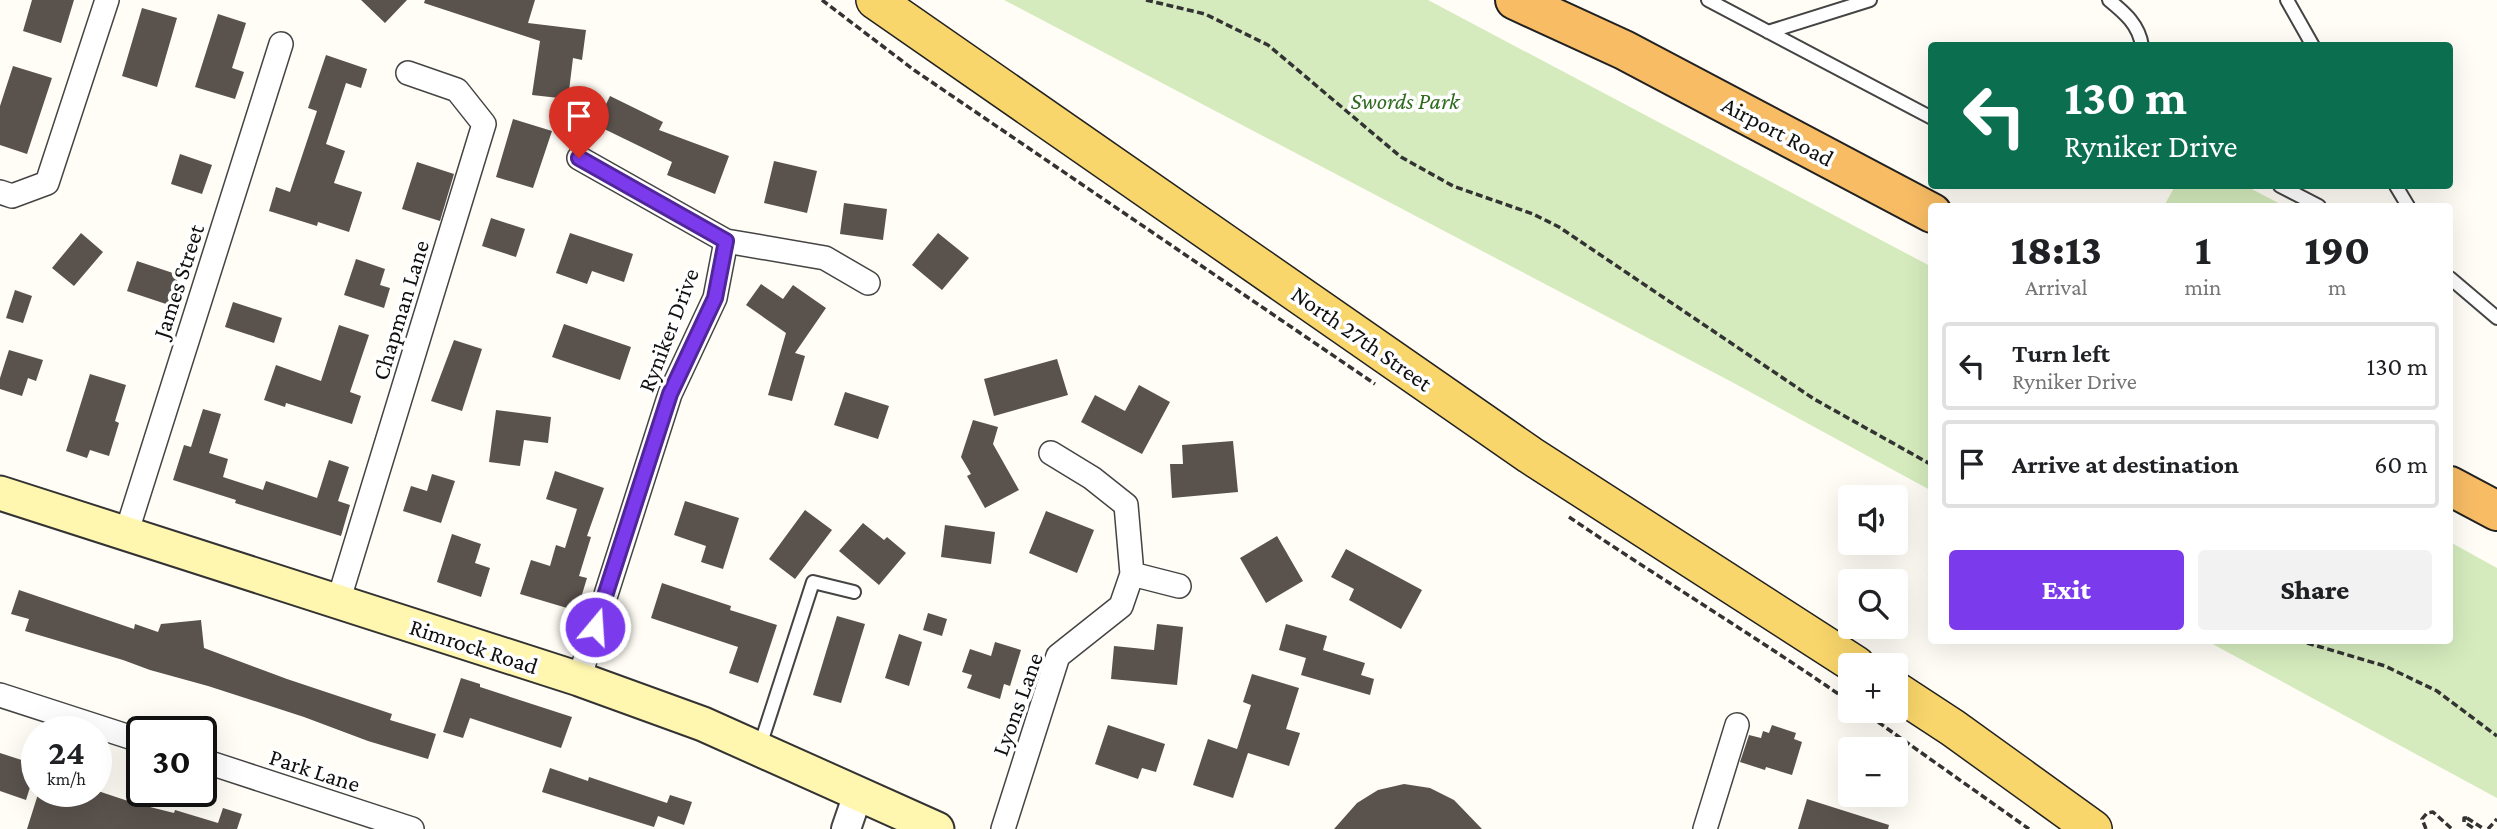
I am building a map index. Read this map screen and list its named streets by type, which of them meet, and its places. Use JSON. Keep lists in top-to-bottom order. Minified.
{"streets":{"highway":["Airport Road"],"main road":["North 27th Street","Rimrock Road"],"street":["James Street","Chapman Lane","Ryniker Drive","Lyons Lane","Park Lane"]},"crossings":[["James Street","Rimrock Road"],["Chapman Lane","Rimrock Road"],["Ryniker Drive","Rimrock Road"]],"parks":["Swords Park"],"page":{"turn":["130 m","Ryniker Drive"],"eta":["18:13","Arrival","1","min","190","m"],"list":[{"name":"Turn left","note":"Ryniker Drive","value":"130 m"},{"name":"Arrive at destination","value":"60 m"}],"map_buttons":["+","−"],"buttons":["Exit","Share"],"speed":"24 km/h","limit":"30"}}
